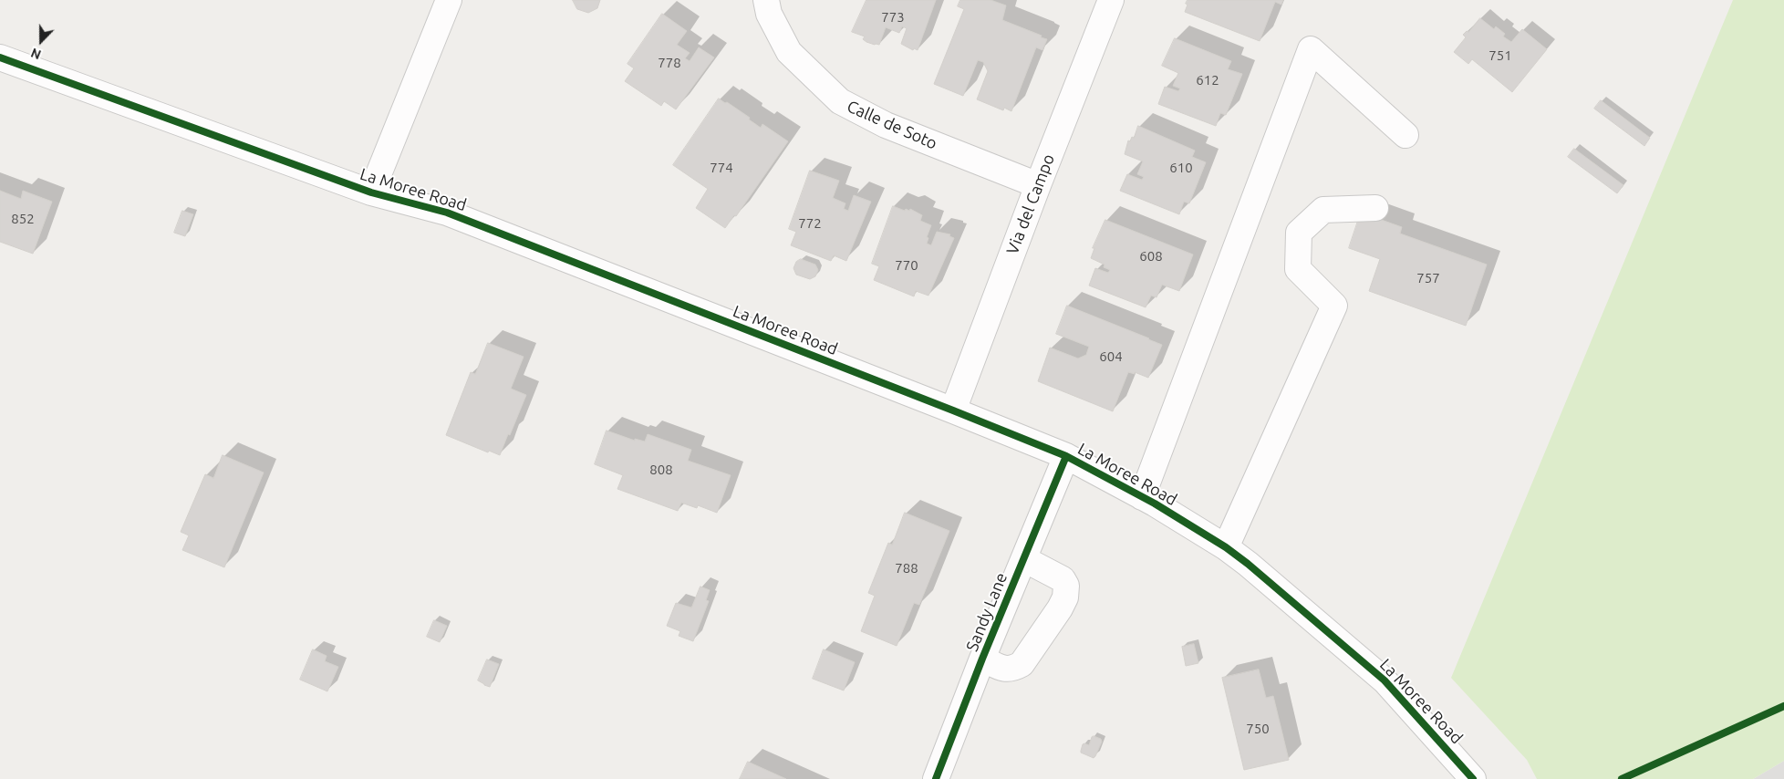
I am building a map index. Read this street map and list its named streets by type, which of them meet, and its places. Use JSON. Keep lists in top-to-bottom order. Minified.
{"streets":{"street":["Calle de Soto","La Moree Road","Via del Campo","Sandy Lane"]},"crossings":[["Calle de Soto","Via del Campo"],["La Moree Road","Via del Campo"],["La Moree Road","Sandy Lane"]],"house_numbers":["773","751","778","612","774","610","852","772","608","770","757","604","808","788","750"],"north":"bottom"}
